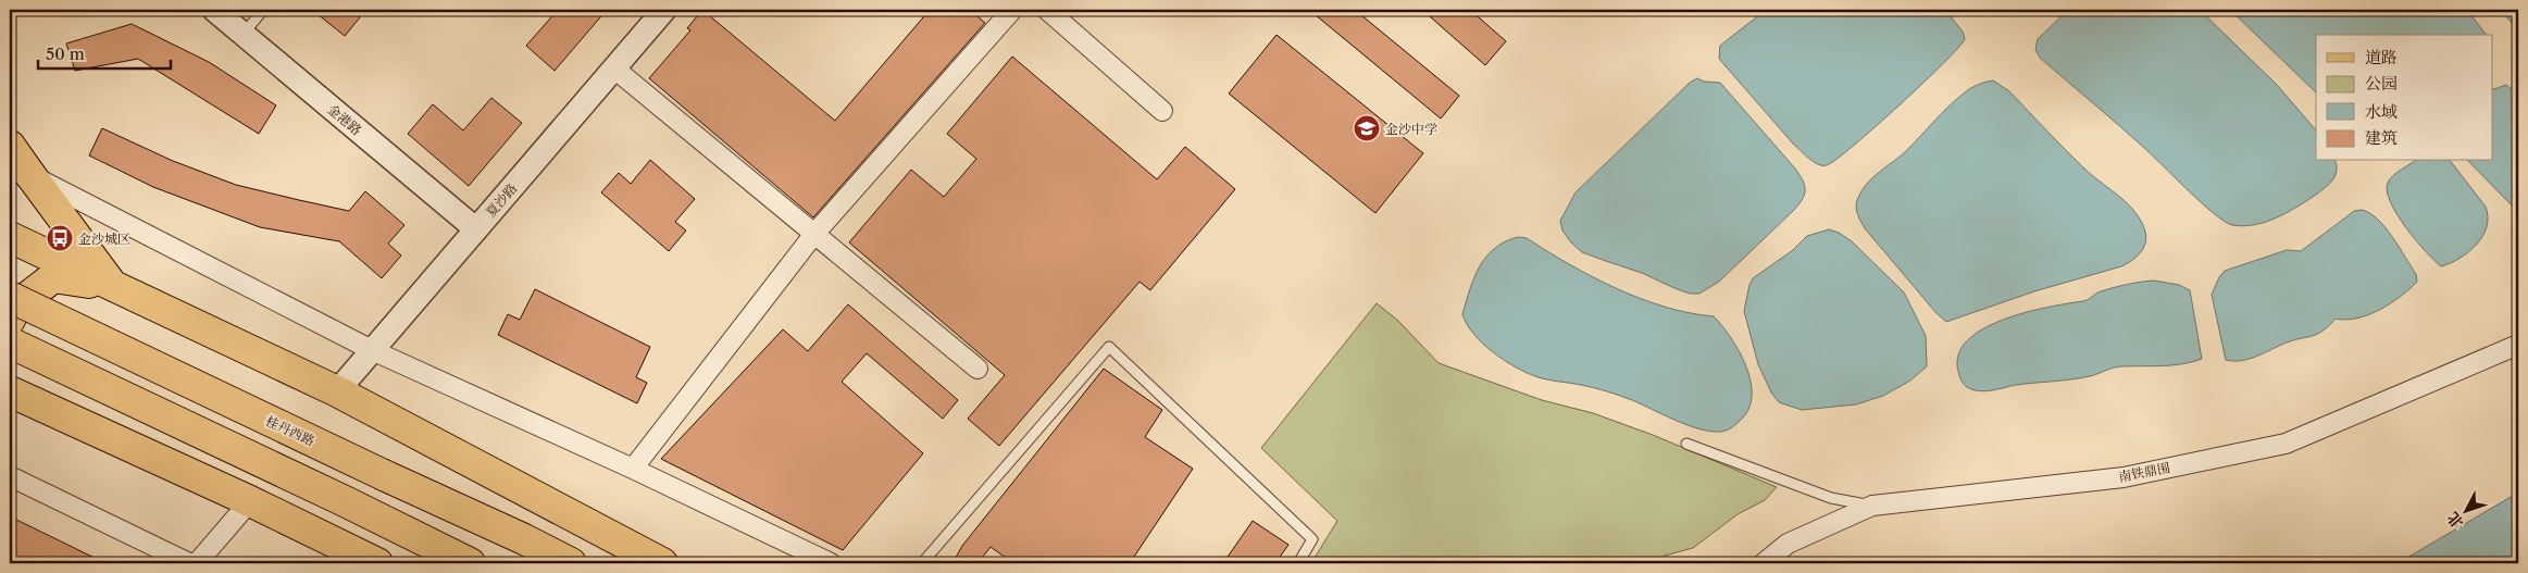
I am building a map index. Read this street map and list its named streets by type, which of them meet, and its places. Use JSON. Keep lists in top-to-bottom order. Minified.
{"streets":{"main road":["桂丹西路"],"street":["金港路","夏沙路","南铁鼎围"]},"crossings":[["金港路","夏沙路"]],"places":{"school or university":["金沙中学"],"bus stop":["金沙城区"]},"legend":["道路","公园","水域","建筑"],"scale_bar":"50 m","north":"bottom left"}
